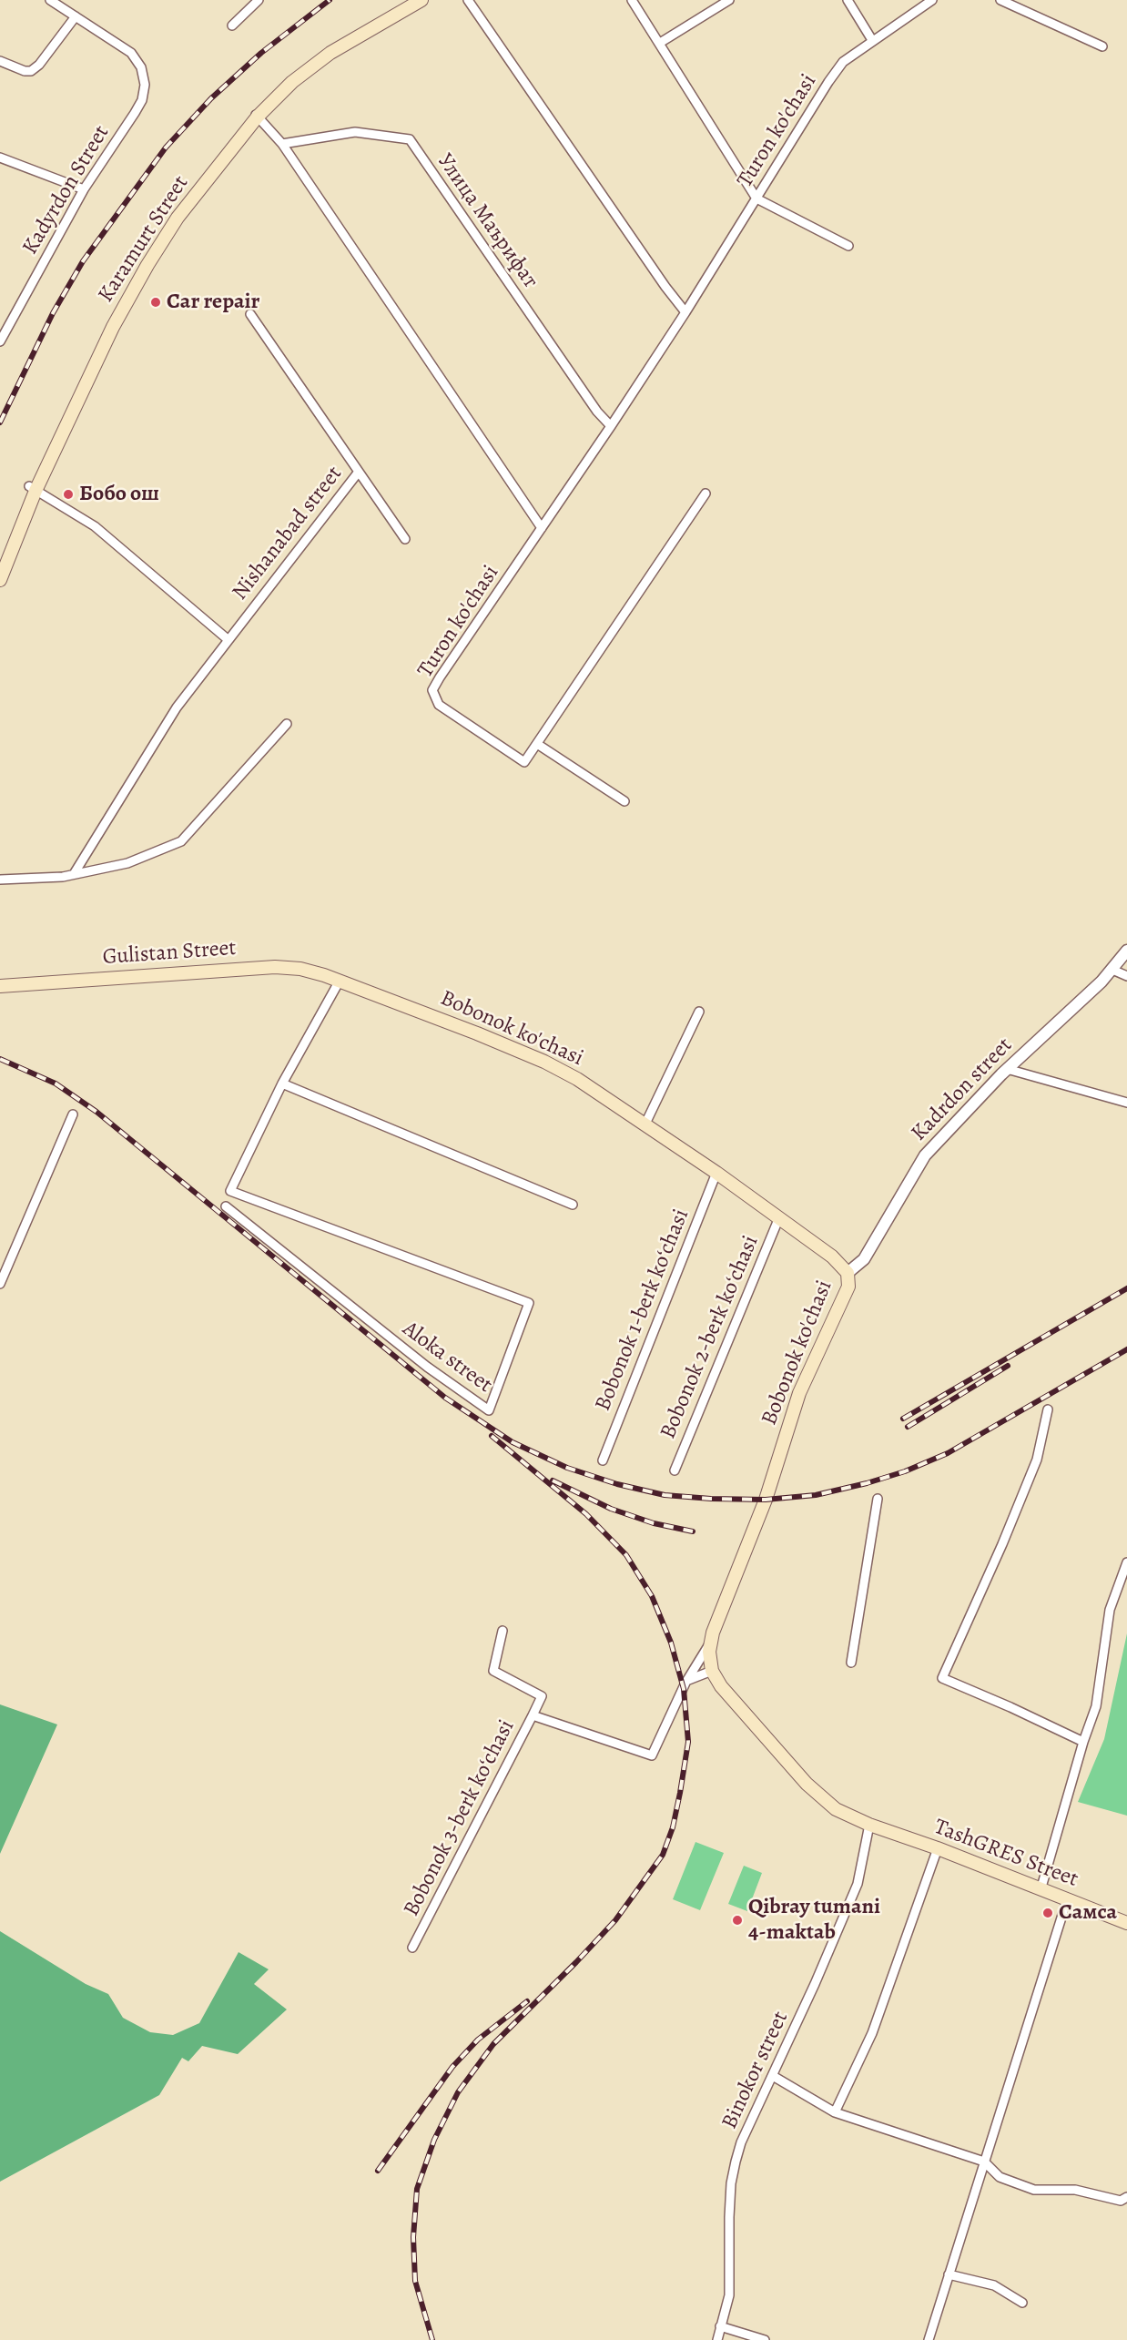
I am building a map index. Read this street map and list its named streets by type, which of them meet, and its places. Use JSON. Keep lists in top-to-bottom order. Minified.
{"streets":{"main road":["Karamurt Street","Gulistan Street","Bobonok ko'chasi","TashGRES Street"],"street":["Turon ko'chasi","Kadyrdon Street","Улица Маърифат","Nishanabad street","Kadrdon street","Bobonok 1-berk koʻchasi","Bobonok 2-berk koʻchasi","Aloka street","Bobonok 3-berk koʻchasi","Binokor street"]},"crossings":[["Turon ko'chasi","Улица Маърифат"],["Gulistan Street","Bobonok ko'chasi"],["Bobonok ko'chasi","Kadrdon street"],["Bobonok ko'chasi","Bobonok 1-berk koʻchasi"],["Bobonok ko'chasi","Bobonok 2-berk koʻchasi"],["Bobonok ko'chasi","Bobonok 3-berk koʻchasi"],["TashGRES Street","Binokor street"]],"places":["Car repair","Бобо ош","Самса","Qibray tumani 4-maktab"]}
